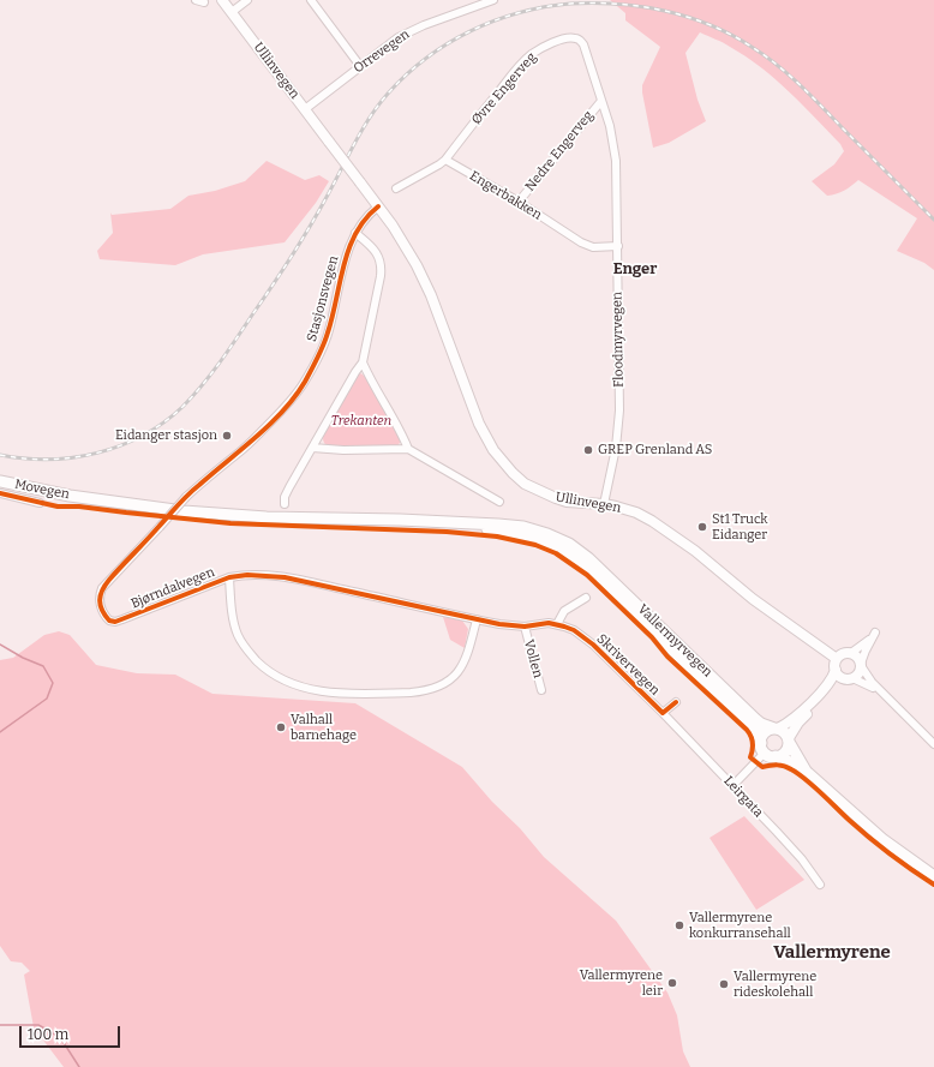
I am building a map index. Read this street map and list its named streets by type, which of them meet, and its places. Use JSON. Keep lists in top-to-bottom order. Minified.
{"streets":{"main road":["Ullinvegen","Movegen","Vallermyrvegen"],"street":["Orrevegen","Øvre Engerveg","Nedre Engerveg","Engerbakken","Stasjonsvegen","Floodmyrvegen","Bjørndalvegen","Vollen","Skrivervegen","Leirgata"]},"crossings":[["Orrevegen","Ullinvegen"],["Ullinvegen","Stasjonsvegen"],["Ullinvegen","Floodmyrvegen"],["Øvre Engerveg","Engerbakken"],["Øvre Engerveg","Floodmyrvegen"],["Nedre Engerveg","Engerbakken"],["Nedre Engerveg","Floodmyrvegen"],["Engerbakken","Floodmyrvegen"],["Stasjonsvegen","Bjørndalvegen"],["Movegen","Vallermyrvegen"],["Bjørndalvegen","Skrivervegen"],["Vollen","Skrivervegen"],["Skrivervegen","Leirgata"]],"districts":["Enger","Vallermyrene"],"parks":["Trekanten"],"places":["Eidanger stasjon","GREP Grenland AS","St1 Truck Eidanger","Valhall barnehage","Vallermyrene konkurransehall","Vallermyrene leir","Vallermyrene rideskolehall"],"scale_bar":"100 m"}
